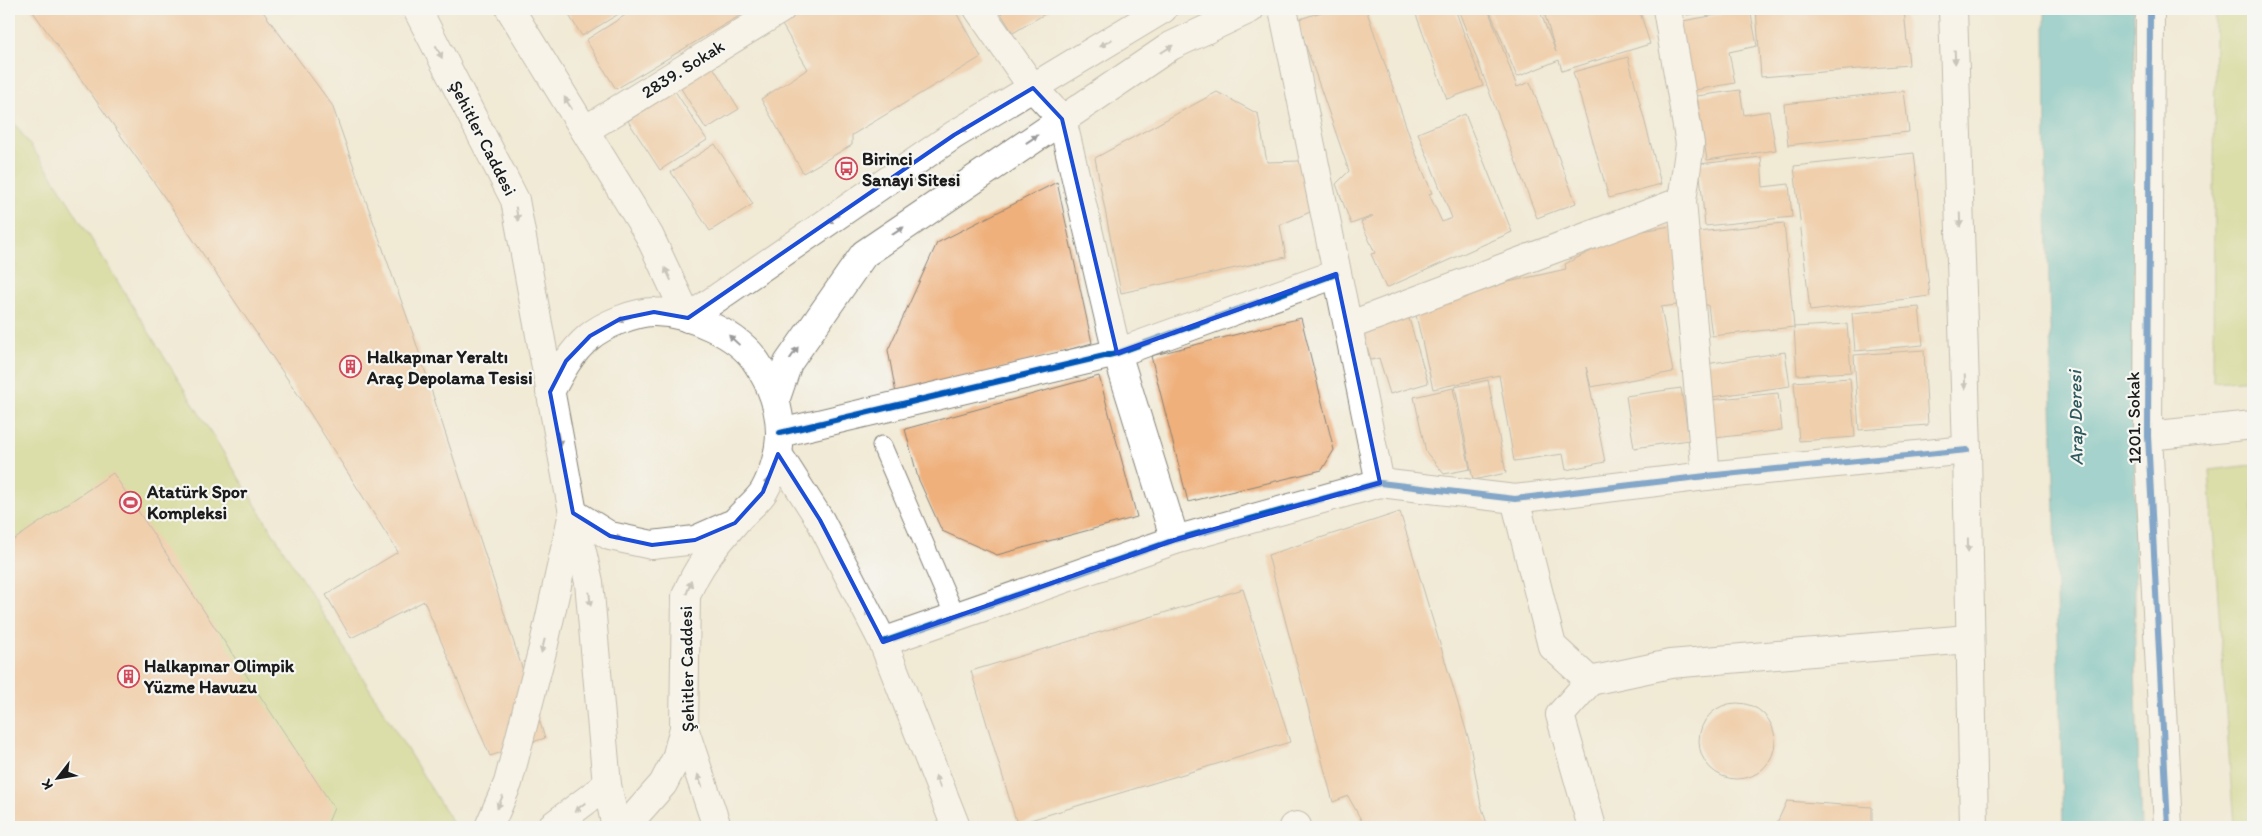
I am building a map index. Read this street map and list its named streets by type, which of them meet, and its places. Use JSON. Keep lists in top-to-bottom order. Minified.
{"streets":{"street":["2839. Sokak","Şehitler Caddesi","1201. Sokak"]},"water":["Arap Deresi"],"places":{"bus stop":["Birinci Sanayi Sitesi"],"building":["Halkapınar Yeraltı Araç Depolama Tesisi","Halkapınar Olimpik Yüzme Havuzu"],"sports":["Atatürk Spor Kompleksi"]},"north":"bottom left"}
